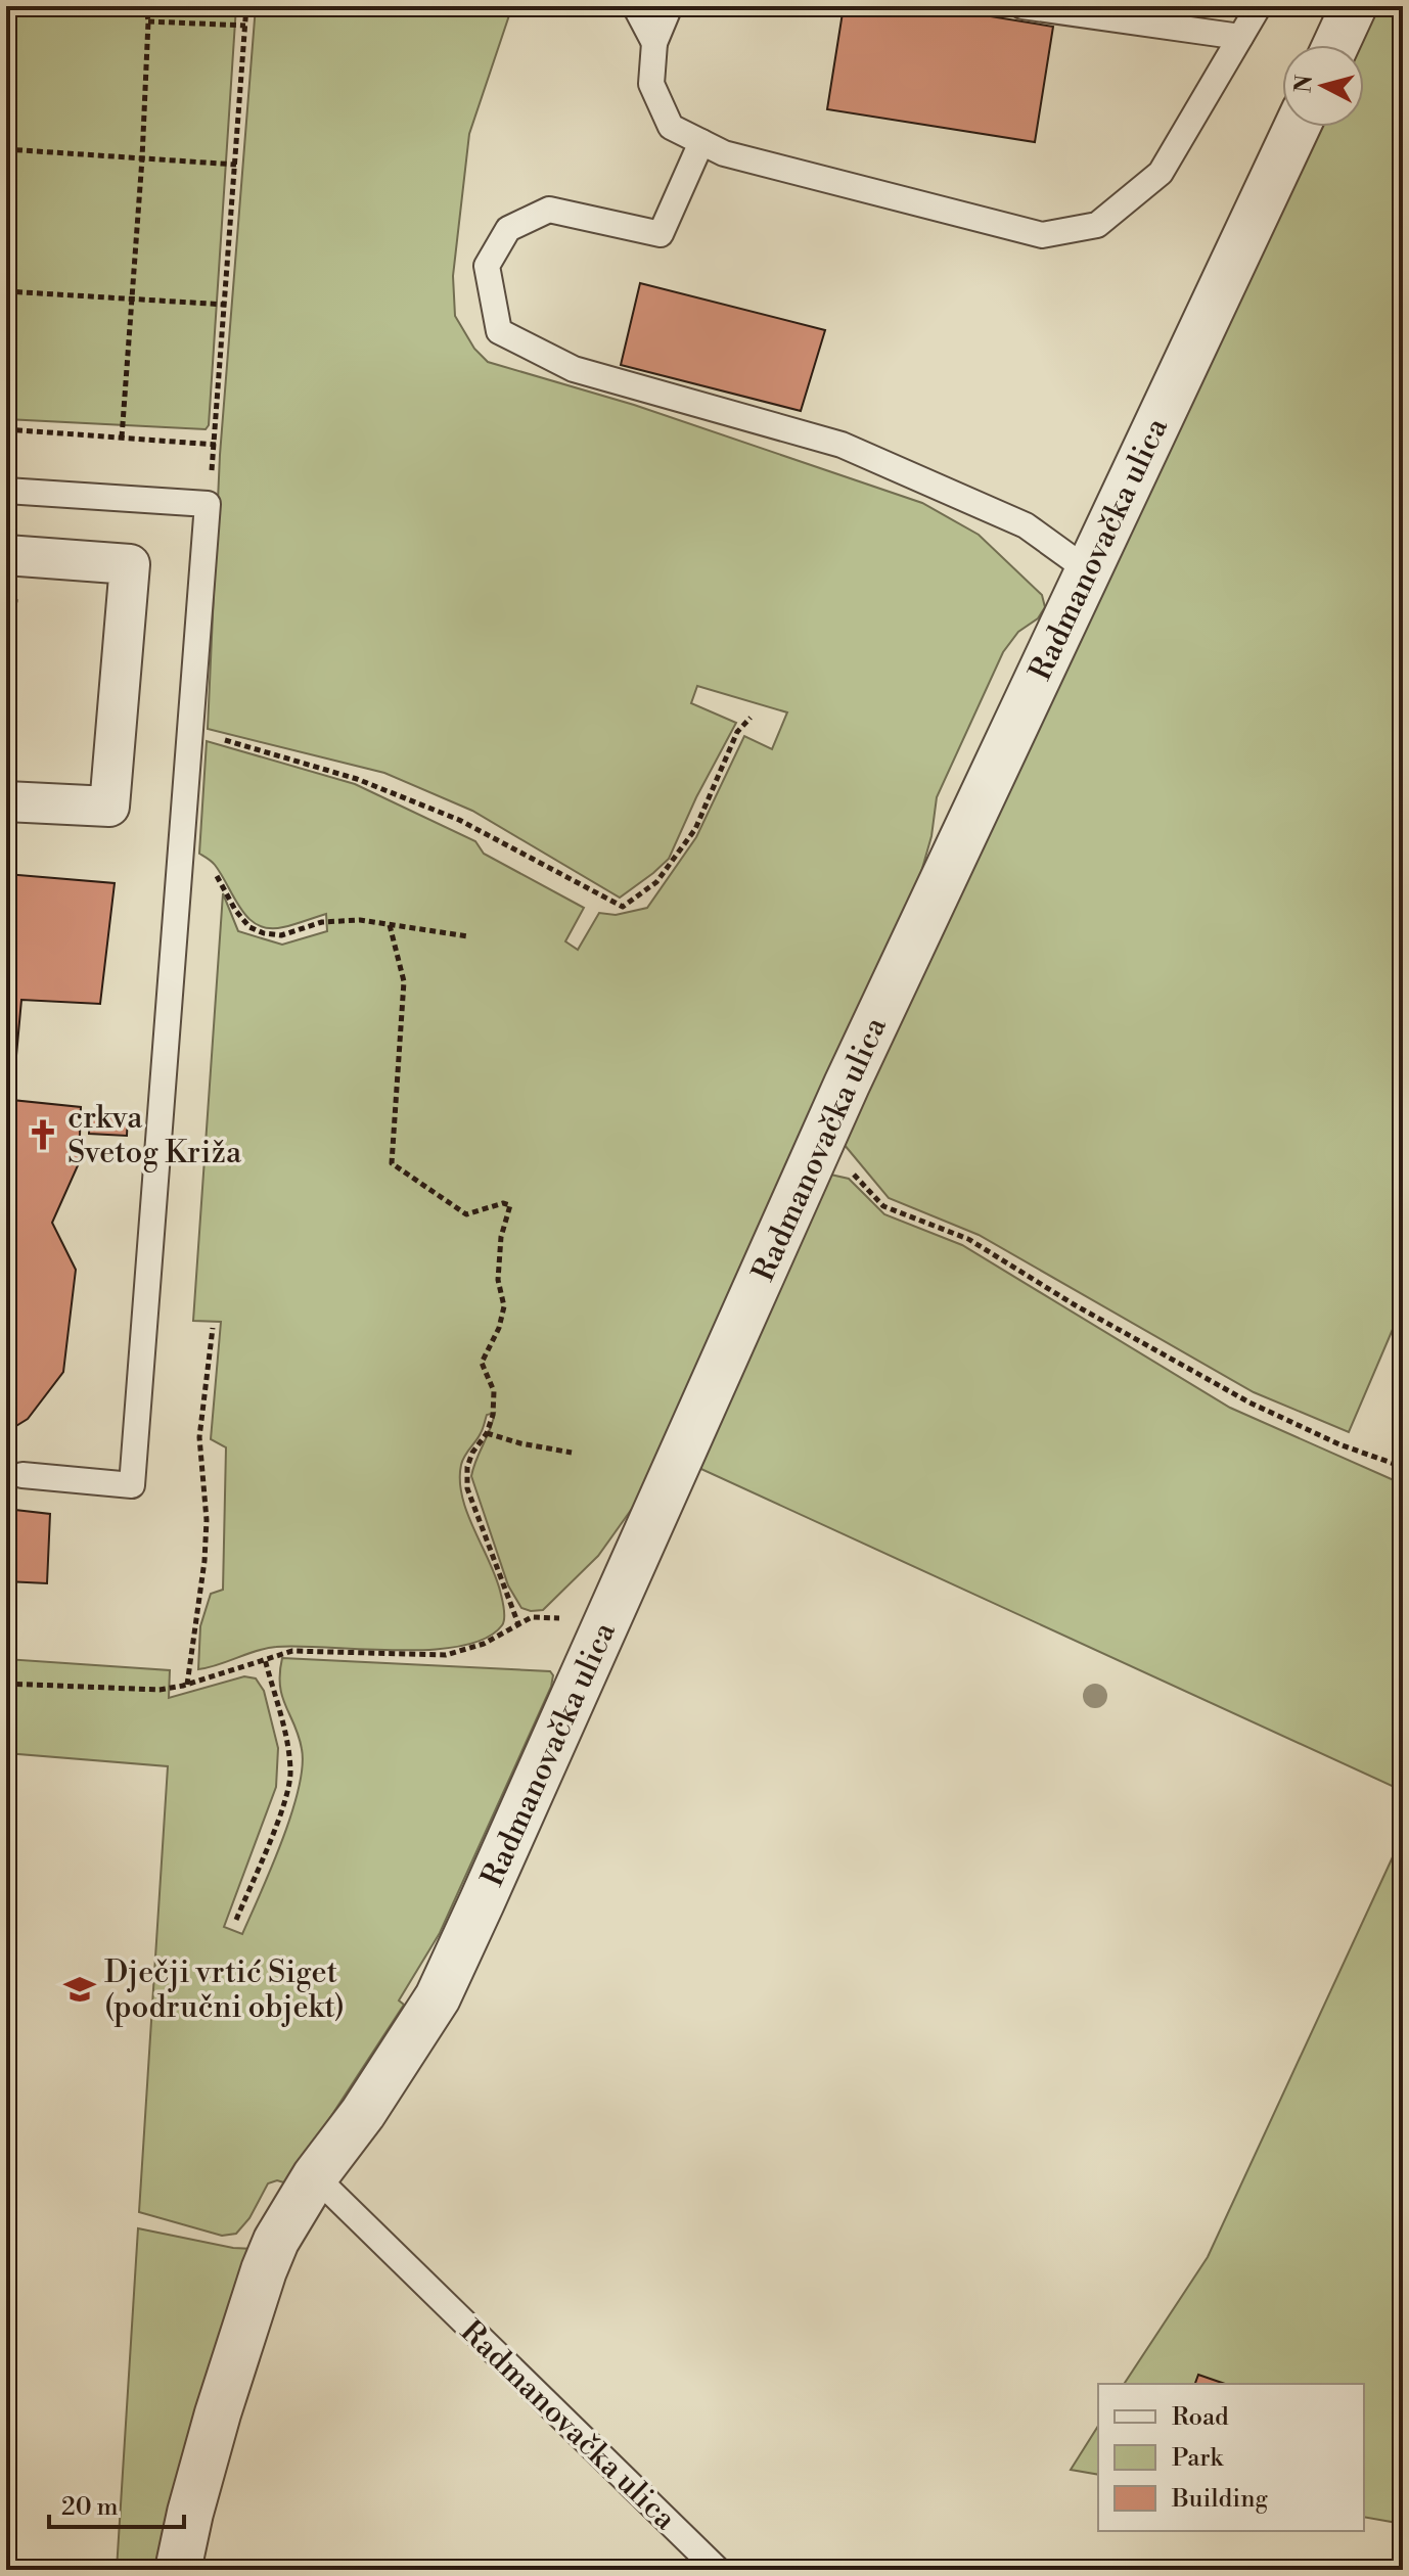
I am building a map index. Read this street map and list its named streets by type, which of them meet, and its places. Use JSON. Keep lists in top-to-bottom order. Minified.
{"streets":{"street":["Radmanovačka ulica"]},"places":{"church":["crkva Svetog Križa"],"school or university":["Dječji vrtić Siget (područni objekt)"]},"legend":["Road","Park","Building"],"scale_bar":"20 m","north":"left"}
